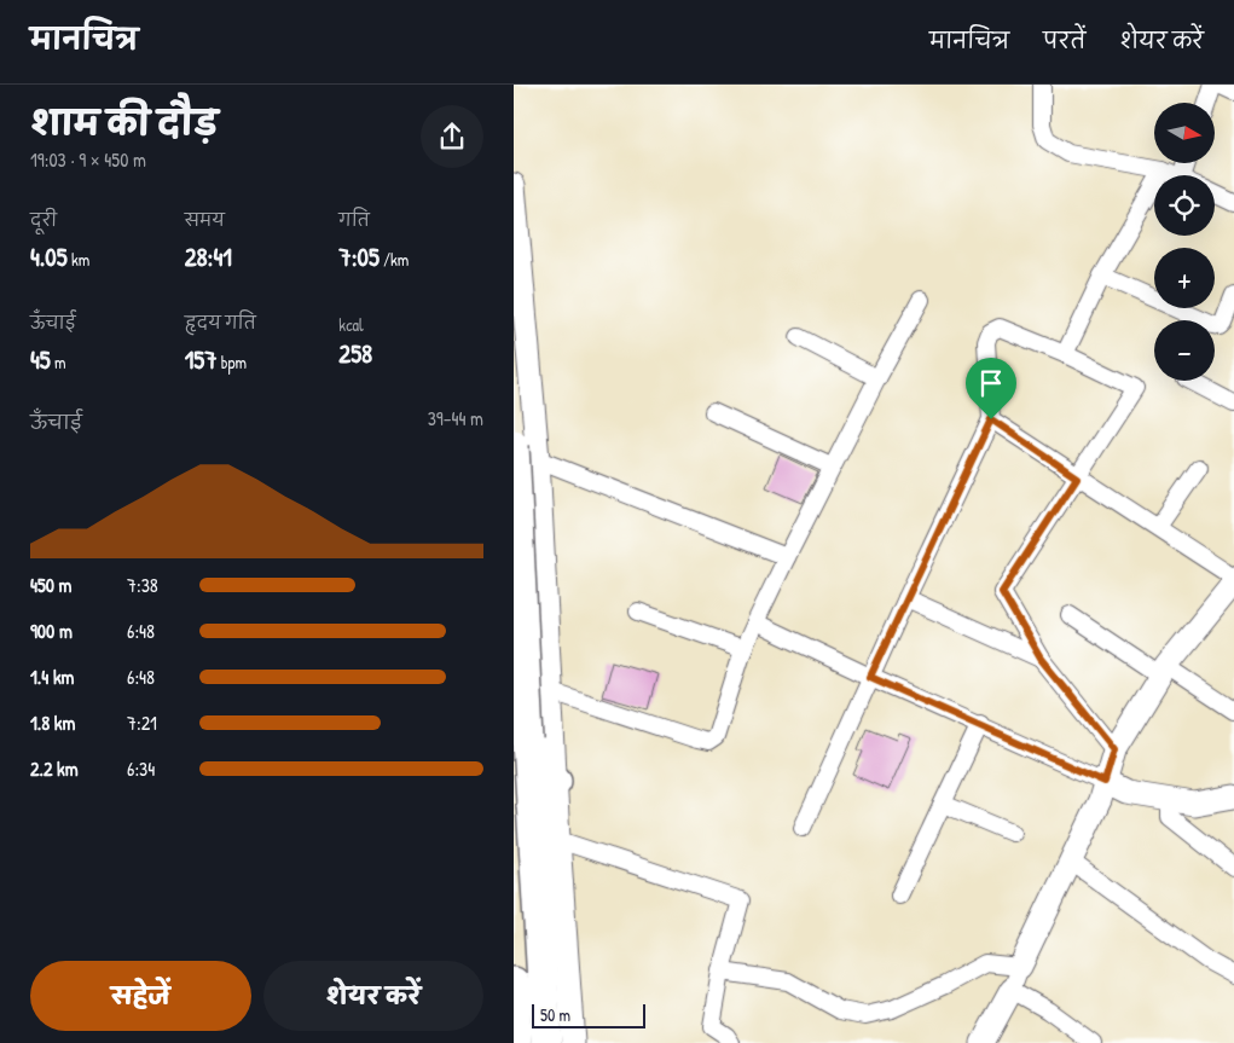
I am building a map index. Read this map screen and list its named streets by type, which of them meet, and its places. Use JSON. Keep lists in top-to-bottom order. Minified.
{"scale_bar":"50 m","north":"right","page":{"header":"मानचित्र","nav":["मानचित्र","परतें","शेयर करें"],"heading":["शाम की दौड़","19:03 · 9 × 450 m"],"map_buttons":["+","−"],"stats":[["दूरी","4.05 km"],["समय","28:41"],["गति","7:05 /km"],["ऊँचाई","45 m"],["हृदय गति","157 bpm"],["kcal","258"]],"chart":["ऊँचाई","39–44 m"],"list":[{"name":"450 m","note":"7:38"},{"name":"900 m","note":"6:48"},{"name":"1.4 km","note":"6:48"},{"name":"1.8 km","note":"7:21"},{"name":"2.2 km","note":"6:34"}],"buttons":["सहेजें","शेयर करें"],"scale":"50 m"}}
